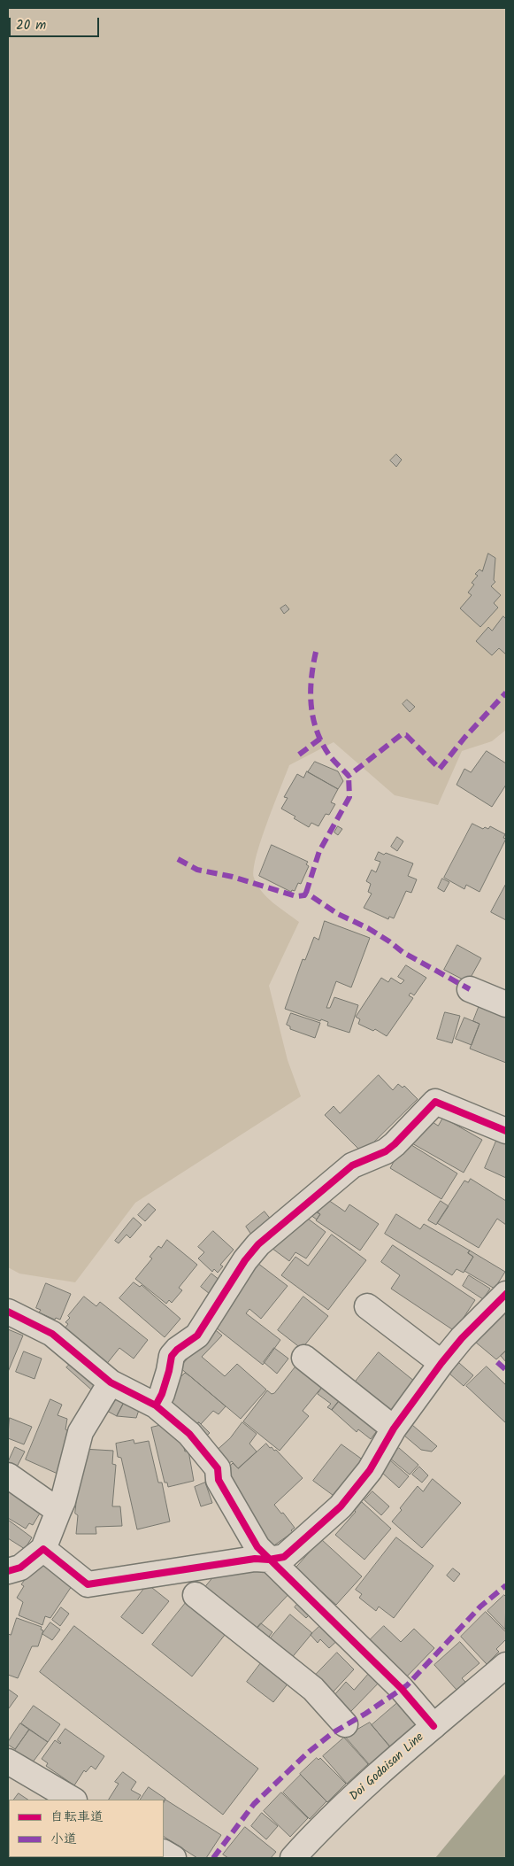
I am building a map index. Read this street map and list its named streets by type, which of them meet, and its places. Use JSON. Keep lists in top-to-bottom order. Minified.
{"streets":{"street":["Doi Godaisan Line"]},"legend":["自転車道","小道"],"scale_bar":"20 m"}
